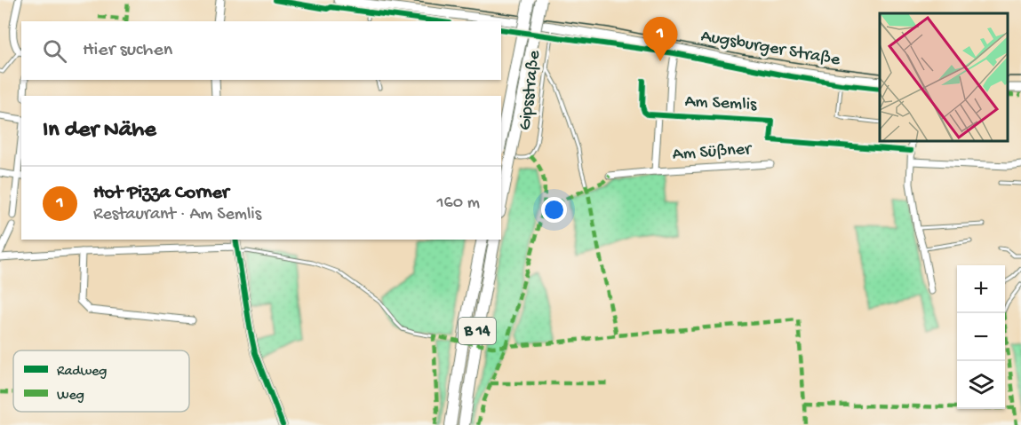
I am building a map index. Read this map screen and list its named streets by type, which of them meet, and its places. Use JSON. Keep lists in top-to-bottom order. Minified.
{"streets":{"highway":["B 14"],"main road":["Augsburger Straße"],"street":["Am Semlis","Am Süßner"],"lane":["Gipsstraße"]},"crossings":[["Augsburger Straße","Gipsstraße"],["Augsburger Straße","Am Semlis"]],"legend":["Radweg","Weg"],"page":{"pins":"1","search":"Hier suchen","heading":"In der Nähe","list":[{"mark":"1","name":"Hot Pizza Corner","note":"Restaurant · Am Semlis","value":"160 m"}],"map_buttons":["+","−"]}}
